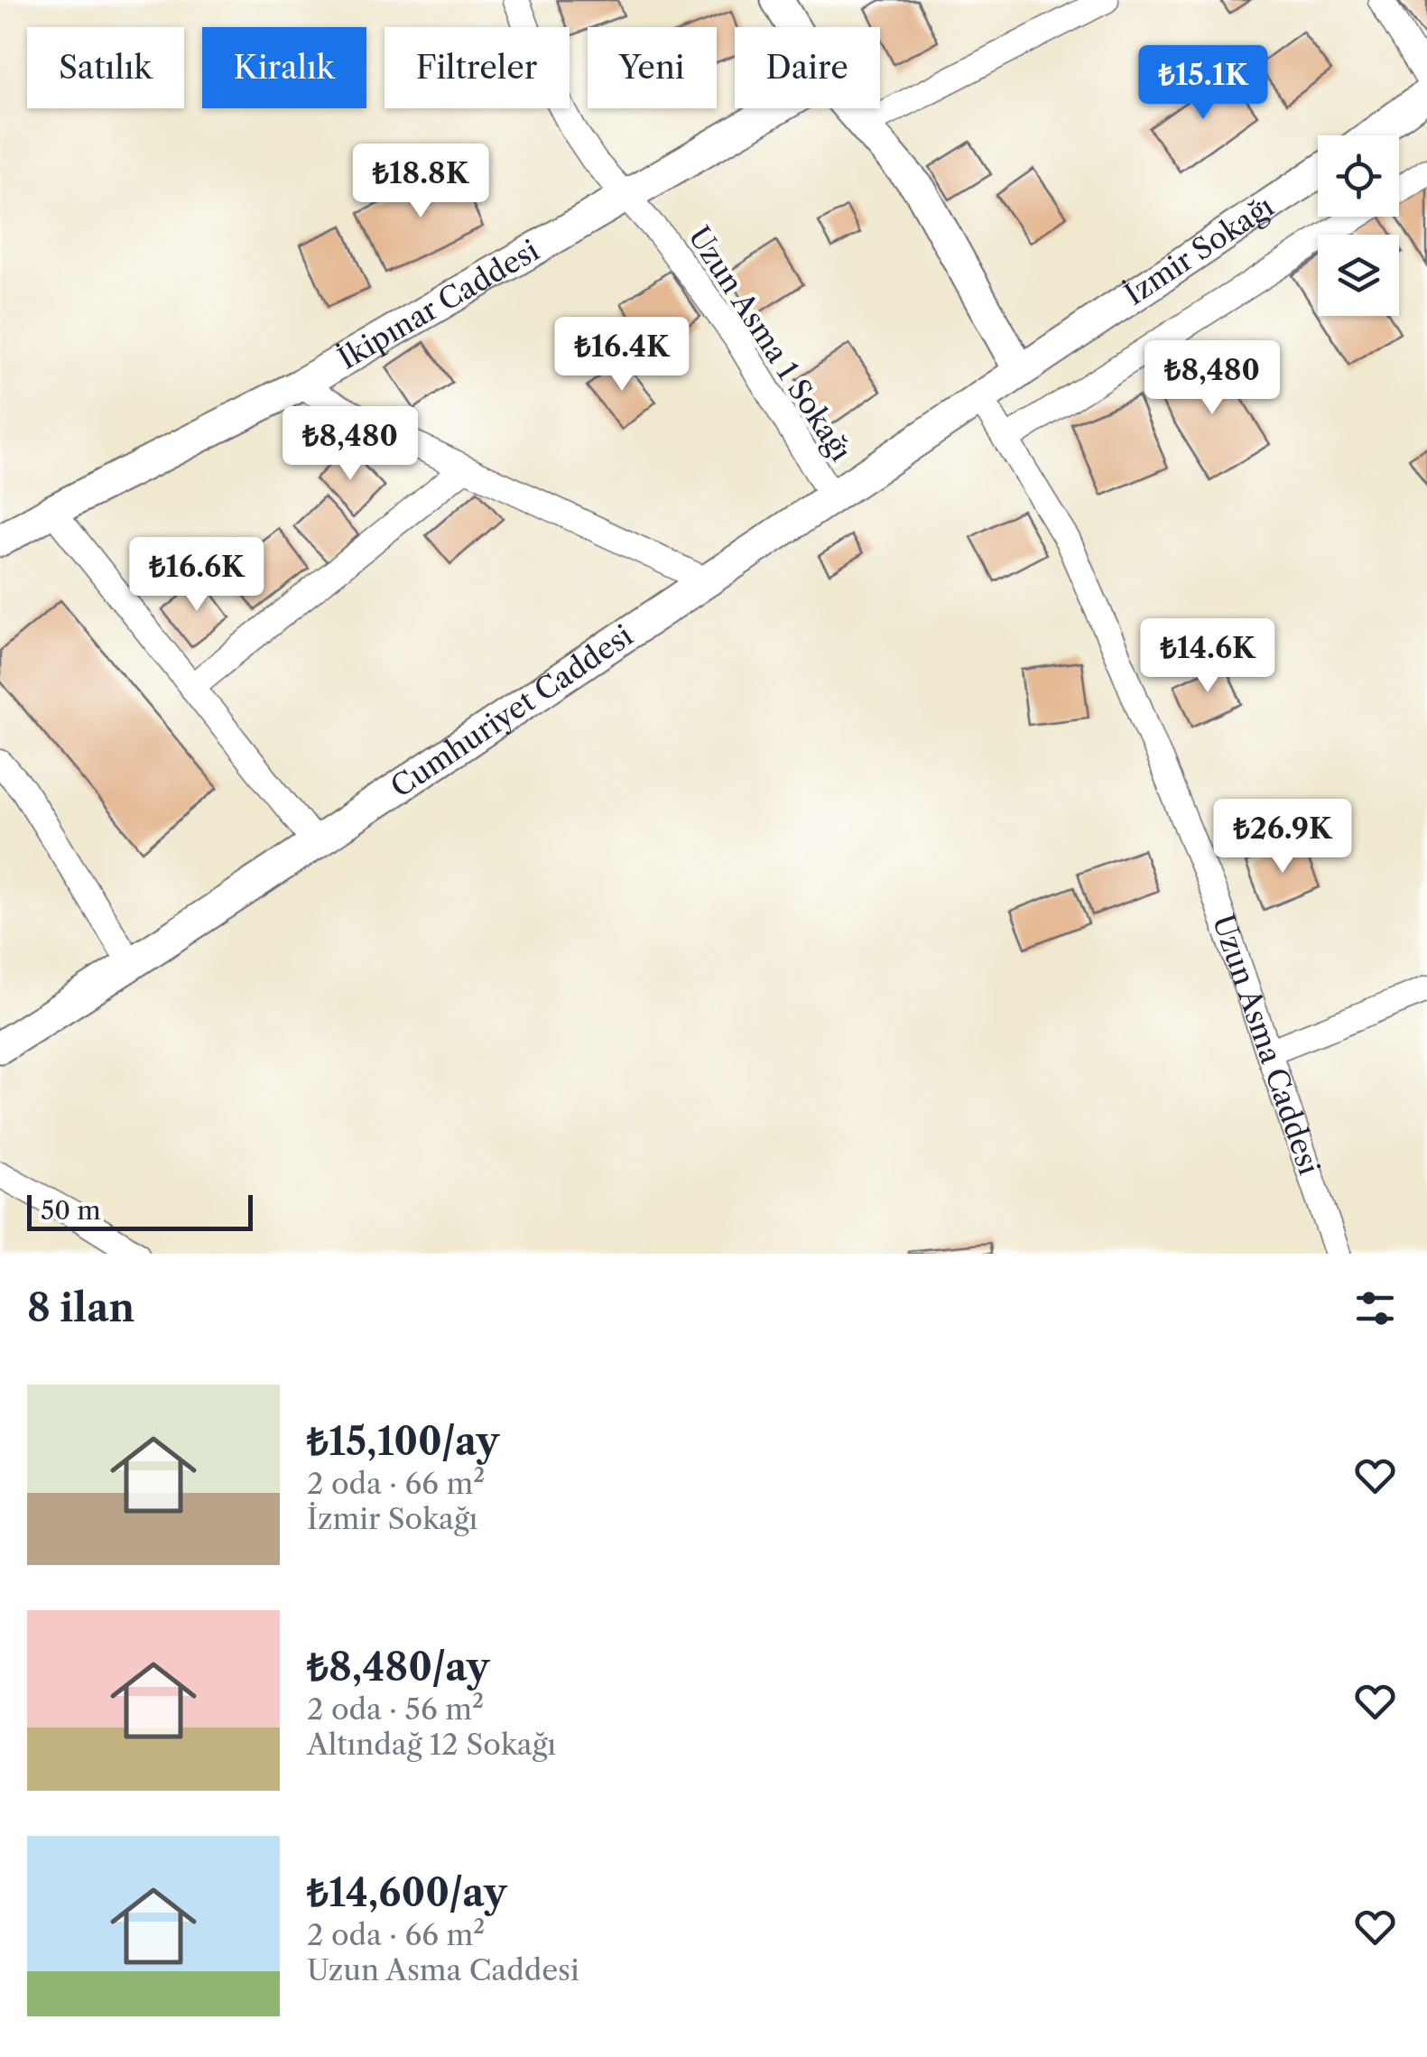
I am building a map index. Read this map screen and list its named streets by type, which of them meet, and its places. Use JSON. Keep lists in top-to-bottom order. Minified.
{"streets":{"street":["İzmir Sokağı","İkipınar Caddesi","Uzun Asma 1 Sokağı","Cumhuriyet Caddesi","Uzun Asma Caddesi"]},"crossings":[["İzmir Sokağı","Cumhuriyet Caddesi"],["İkipınar Caddesi","Uzun Asma 1 Sokağı"],["Uzun Asma 1 Sokağı","Cumhuriyet Caddesi"],["Cumhuriyet Caddesi","Uzun Asma Caddesi"]],"scale_bar":"50 m","page":{"chip":["Satılık","Kiralık","Filtreler","Yeni","Daire"],"price":["₺15.1K","₺18.8K","₺16.4K","₺8,480","₺8,480","₺16.6K","₺14.6K","₺26.9K"],"scale":"50 m","heading":"8 ilan","list":[{"name":"₺15,100/ay","note":"2 oda · 66 m² · İzmir Sokağı"},{"name":"₺8,480/ay","note":"2 oda · 56 m² · Altındağ 12 Sokağı"},{"name":"₺14,600/ay","note":"2 oda · 66 m² · Uzun Asma Caddesi"}]}}
